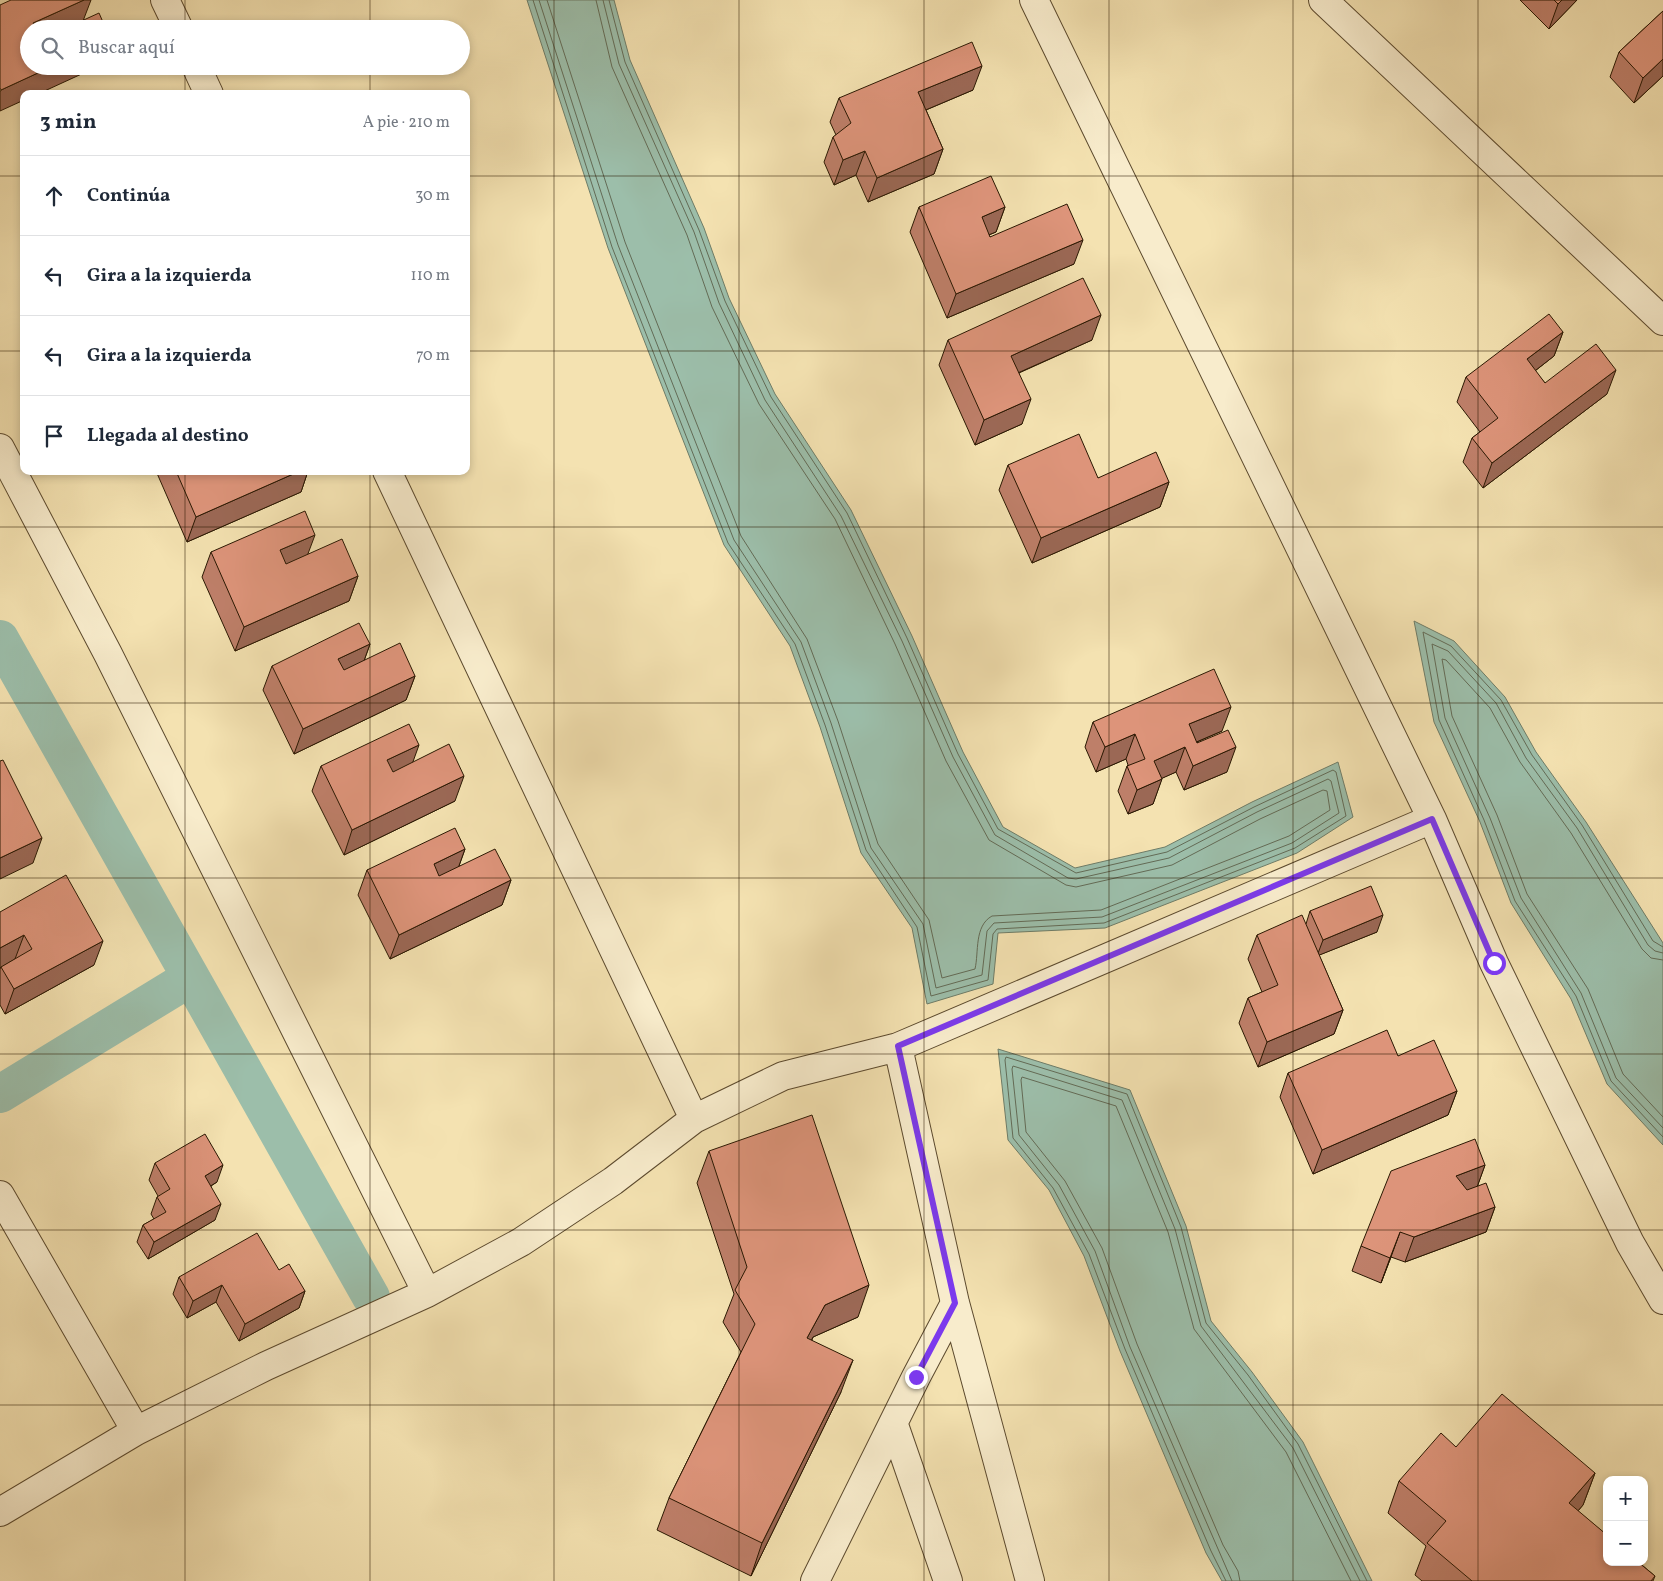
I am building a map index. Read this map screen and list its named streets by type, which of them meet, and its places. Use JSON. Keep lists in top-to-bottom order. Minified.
{"page":{"search":"Buscar aquí","heading":["3 min","A pie · 210 m"],"list":[["Continúa","30 m"],["Gira a la izquierda","110 m"],["Gira a la izquierda","70 m"],"Llegada al destino"],"map_buttons":["+","−"]}}
